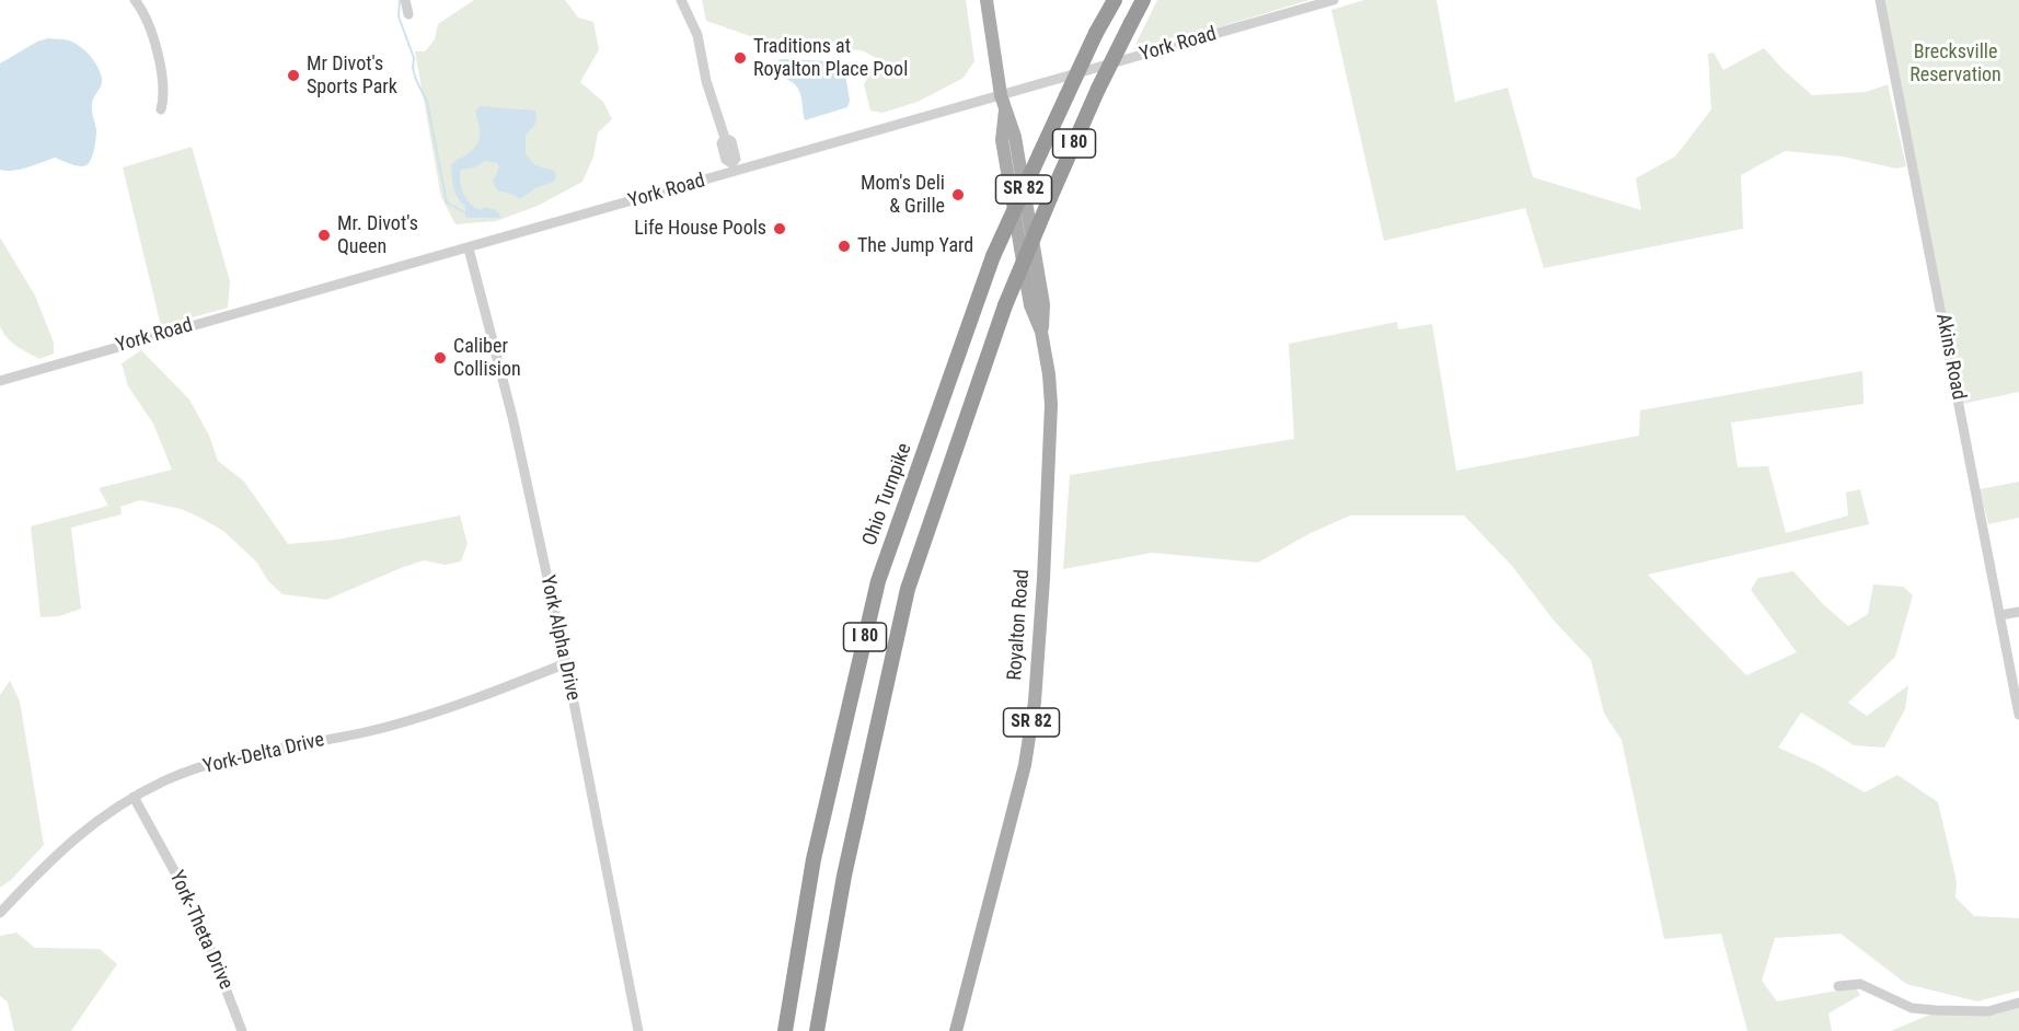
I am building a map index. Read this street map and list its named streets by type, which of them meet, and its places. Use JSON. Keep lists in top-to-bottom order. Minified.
{"streets":{"highway":["I 80","Ohio Turnpike"],"main road":["SR 82","Royalton Road"],"street":["York Road","Akins Road","York Alpha Drive","York-Delta Drive","York-Theta Drive"]},"crossings":[["York Road","Royalton Road"],["York Road","York Alpha Drive"],["York Alpha Drive","York-Delta Drive"],["York-Delta Drive","York-Theta Drive"]],"parks":["Brecksville Reservation"],"places":["Traditions at Royalton Place Pool","Mr Divot's Sports Park","Mom's Deli & Grille","Life House Pools","Mr. Divot's Queen","The Jump Yard","Caliber Collision"]}
